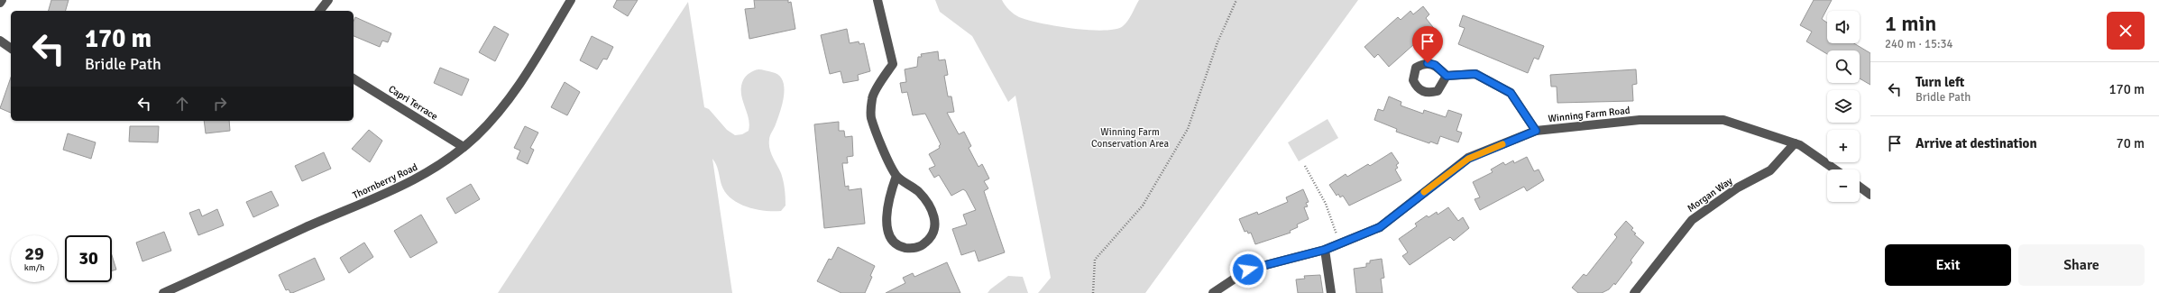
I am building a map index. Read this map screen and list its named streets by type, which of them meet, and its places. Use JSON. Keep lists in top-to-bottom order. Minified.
{"streets":{"street":["Capri Terrace","Winning Farm Road","Thornberry Road","Morgan Way"]},"crossings":[["Capri Terrace","Thornberry Road"],["Winning Farm Road","Morgan Way"]],"parks":["Winning Farm Conservation Area"],"page":{"heading":["1 min","240 m · 15:34"],"map_buttons":["+","−"],"turn":["170 m","Bridle Path"],"list":[{"name":"Turn left","note":"Bridle Path","value":"170 m"},{"name":"Arrive at destination","value":"70 m"}],"speed":"29 km/h","limit":"30","buttons":["Exit","Share"]}}
